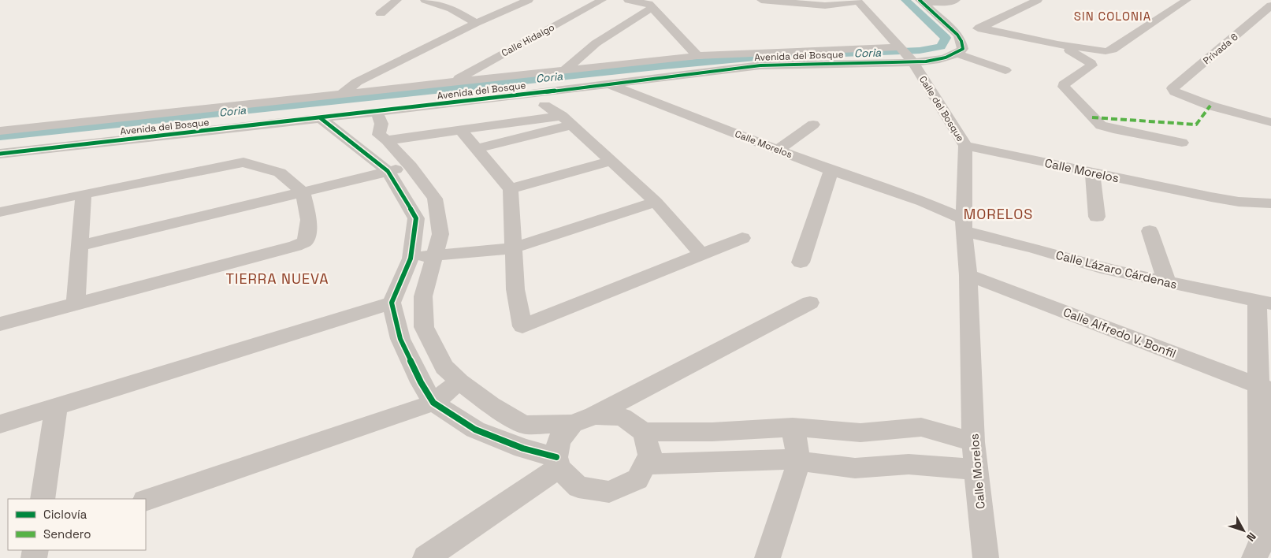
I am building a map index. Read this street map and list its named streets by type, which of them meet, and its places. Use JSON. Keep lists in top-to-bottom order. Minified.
{"streets":{"street":["Calle Hidalgo","Privada 6","Avenida del Bosque","Calle del Bosque","Calle Morelos","Calle Lázaro Cárdenas","Calle Alfredo V. Bonfil"]},"crossings":[["Avenida del Bosque","Calle del Bosque"],["Avenida del Bosque","Calle Morelos"],["Calle del Bosque","Calle Morelos"],["Calle Morelos","Calle Lázaro Cárdenas"],["Calle Morelos","Calle Alfredo V. Bonfil"]],"districts":["SIN COLONIA","MORELOS","TIERRA NUEVA"],"water":["Coria"],"legend":["Ciclovía","Sendero"],"north":"bottom right"}
